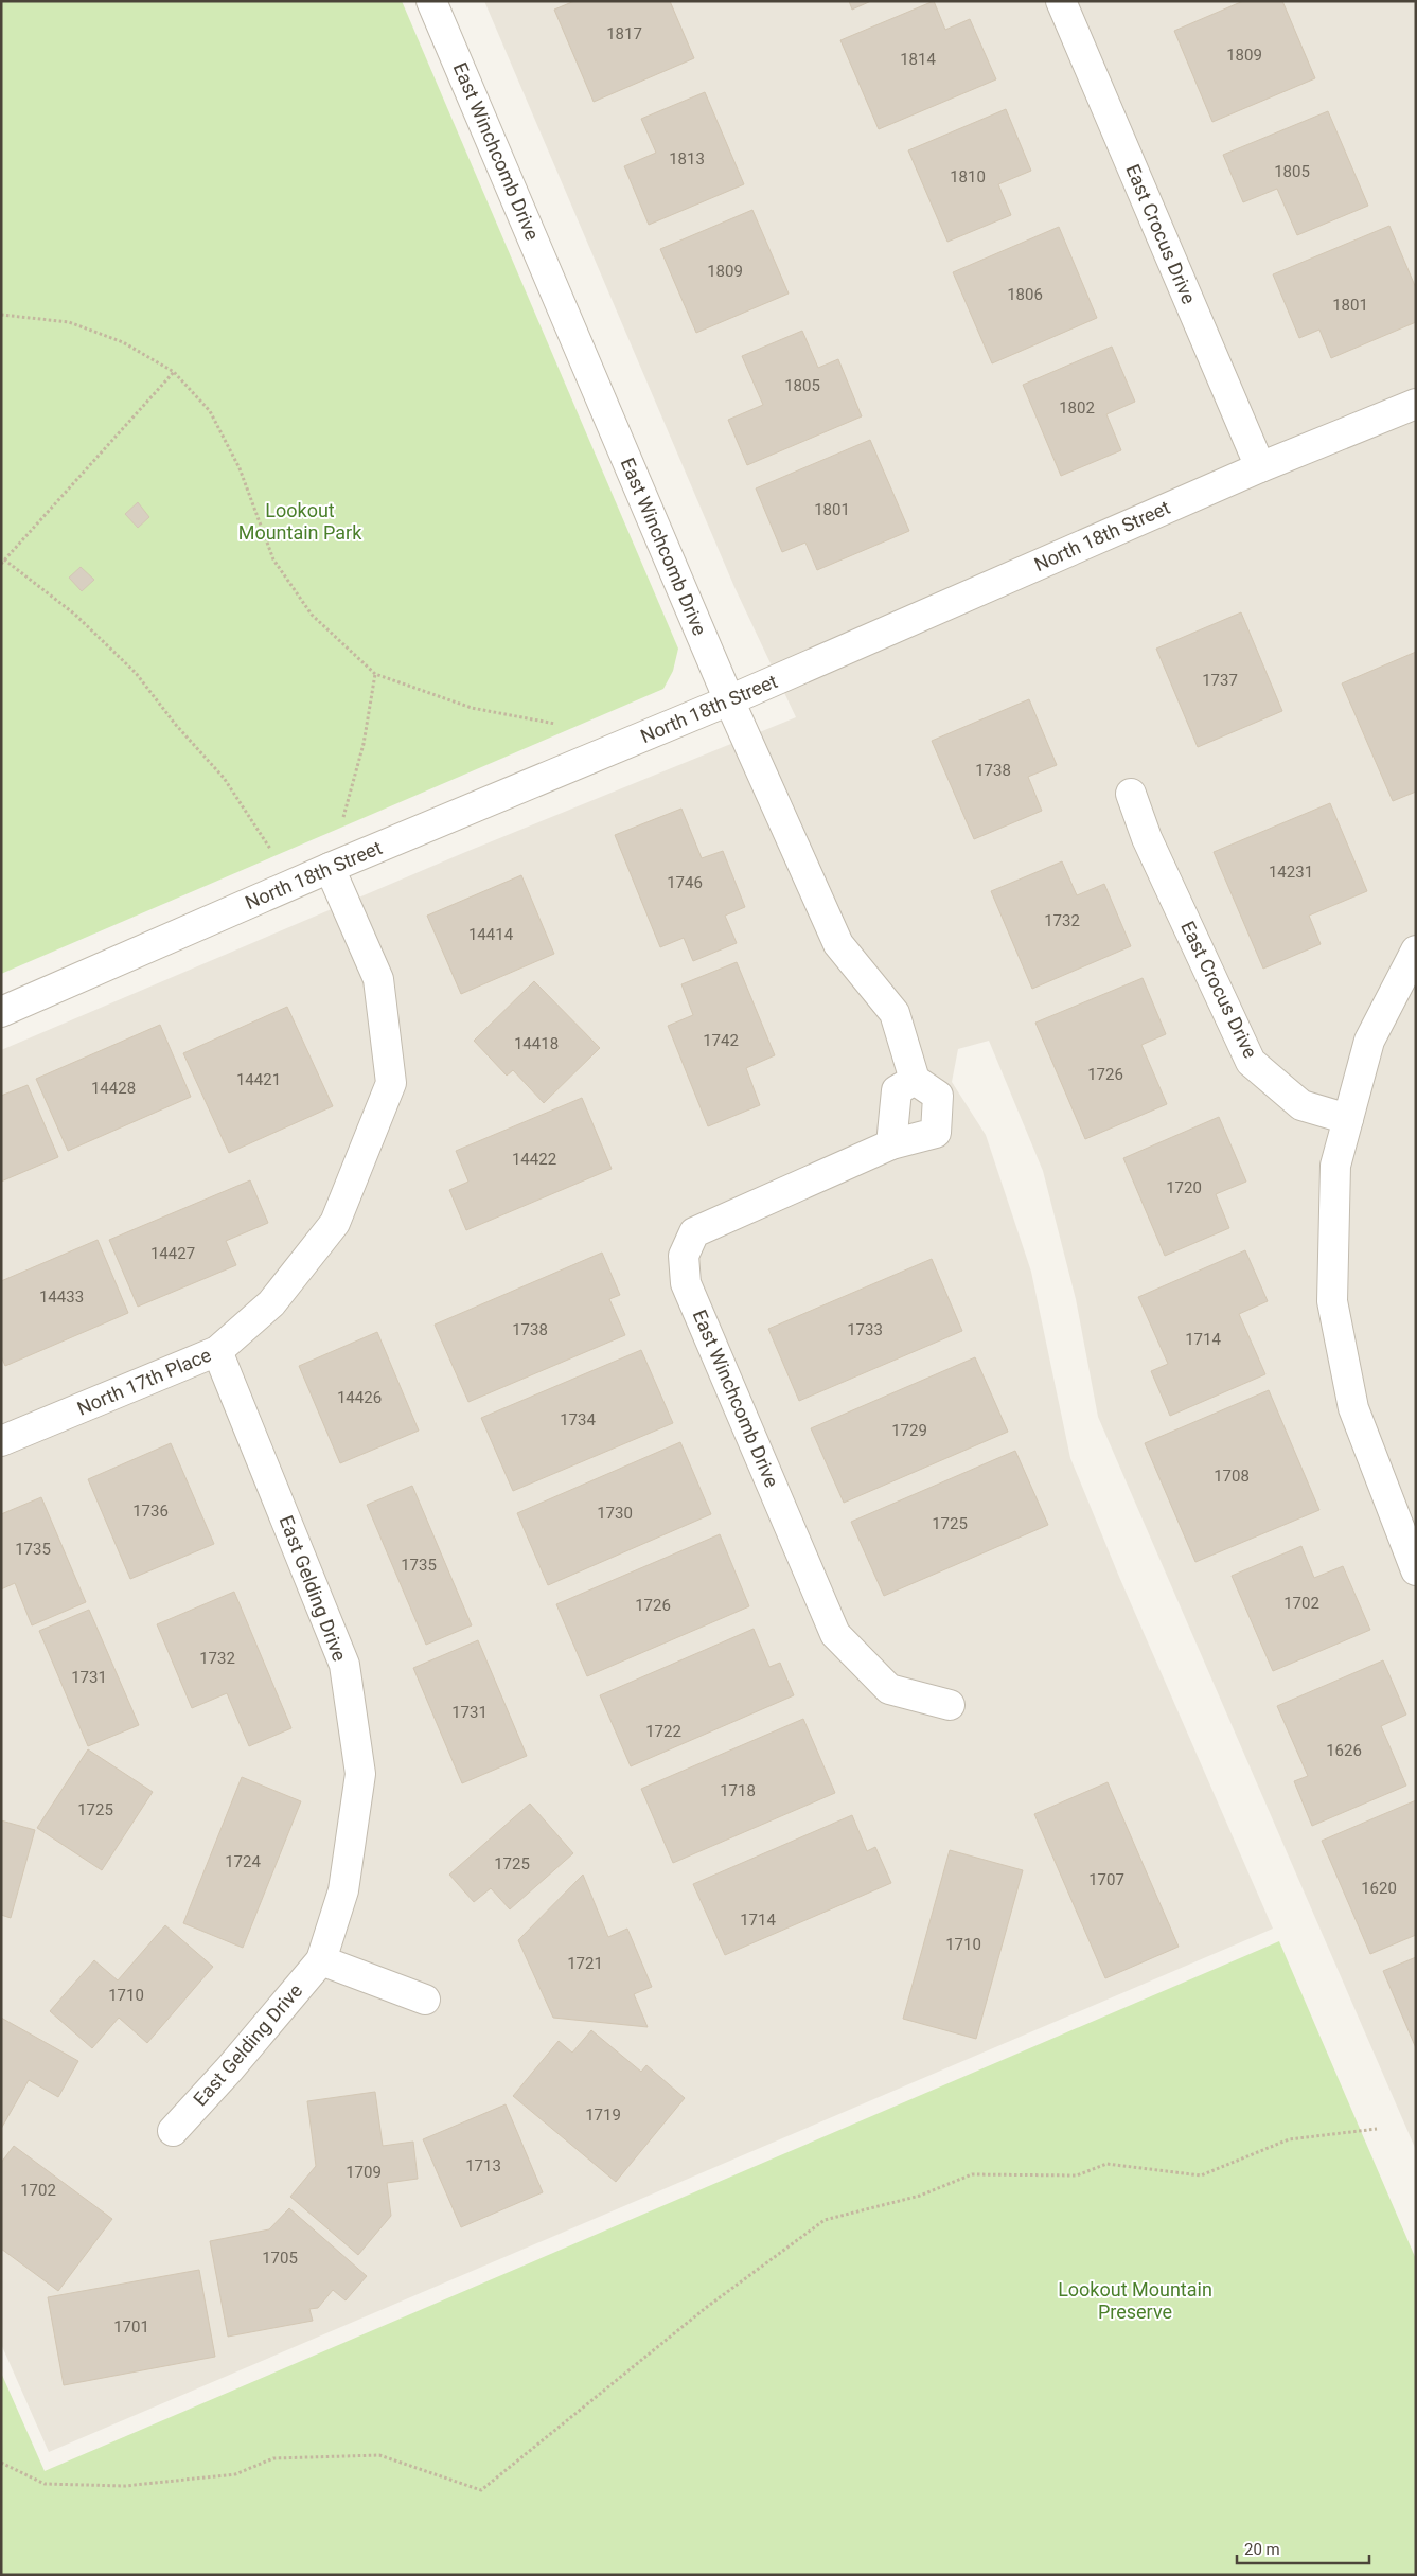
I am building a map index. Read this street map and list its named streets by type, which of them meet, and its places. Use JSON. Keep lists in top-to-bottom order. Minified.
{"streets":{"street":["East Winchcomb Drive","East Crocus Drive","North 18th Street","North 17th Place","East Gelding Drive"]},"crossings":[["East Winchcomb Drive","North 18th Street"],["East Crocus Drive","North 18th Street"],["North 18th Street","North 17th Place"],["North 17th Place","East Gelding Drive"]],"parks":["Lookout Mountain Park","Lookout Mountain Preserve"],"house_numbers":["1817","1809","1814","1813","1805","1810","1809","1806","1801","1805","1802","1801","1737","1738","14231","1746","1732","14414","1742","14418","1726","14421","14428","14422","1720","14427","14433","1738","1733","1714","14426","1734","1729","1708","1736","1730","1725","1735","1735","1702","1726","1732","1731","1731","1722","1626","1718","1725","1724","1725","1707","1620","1714","1710","1721","1710","1719","1713","1709","1702","1705","1701"],"scale_bar":"20 m"}
